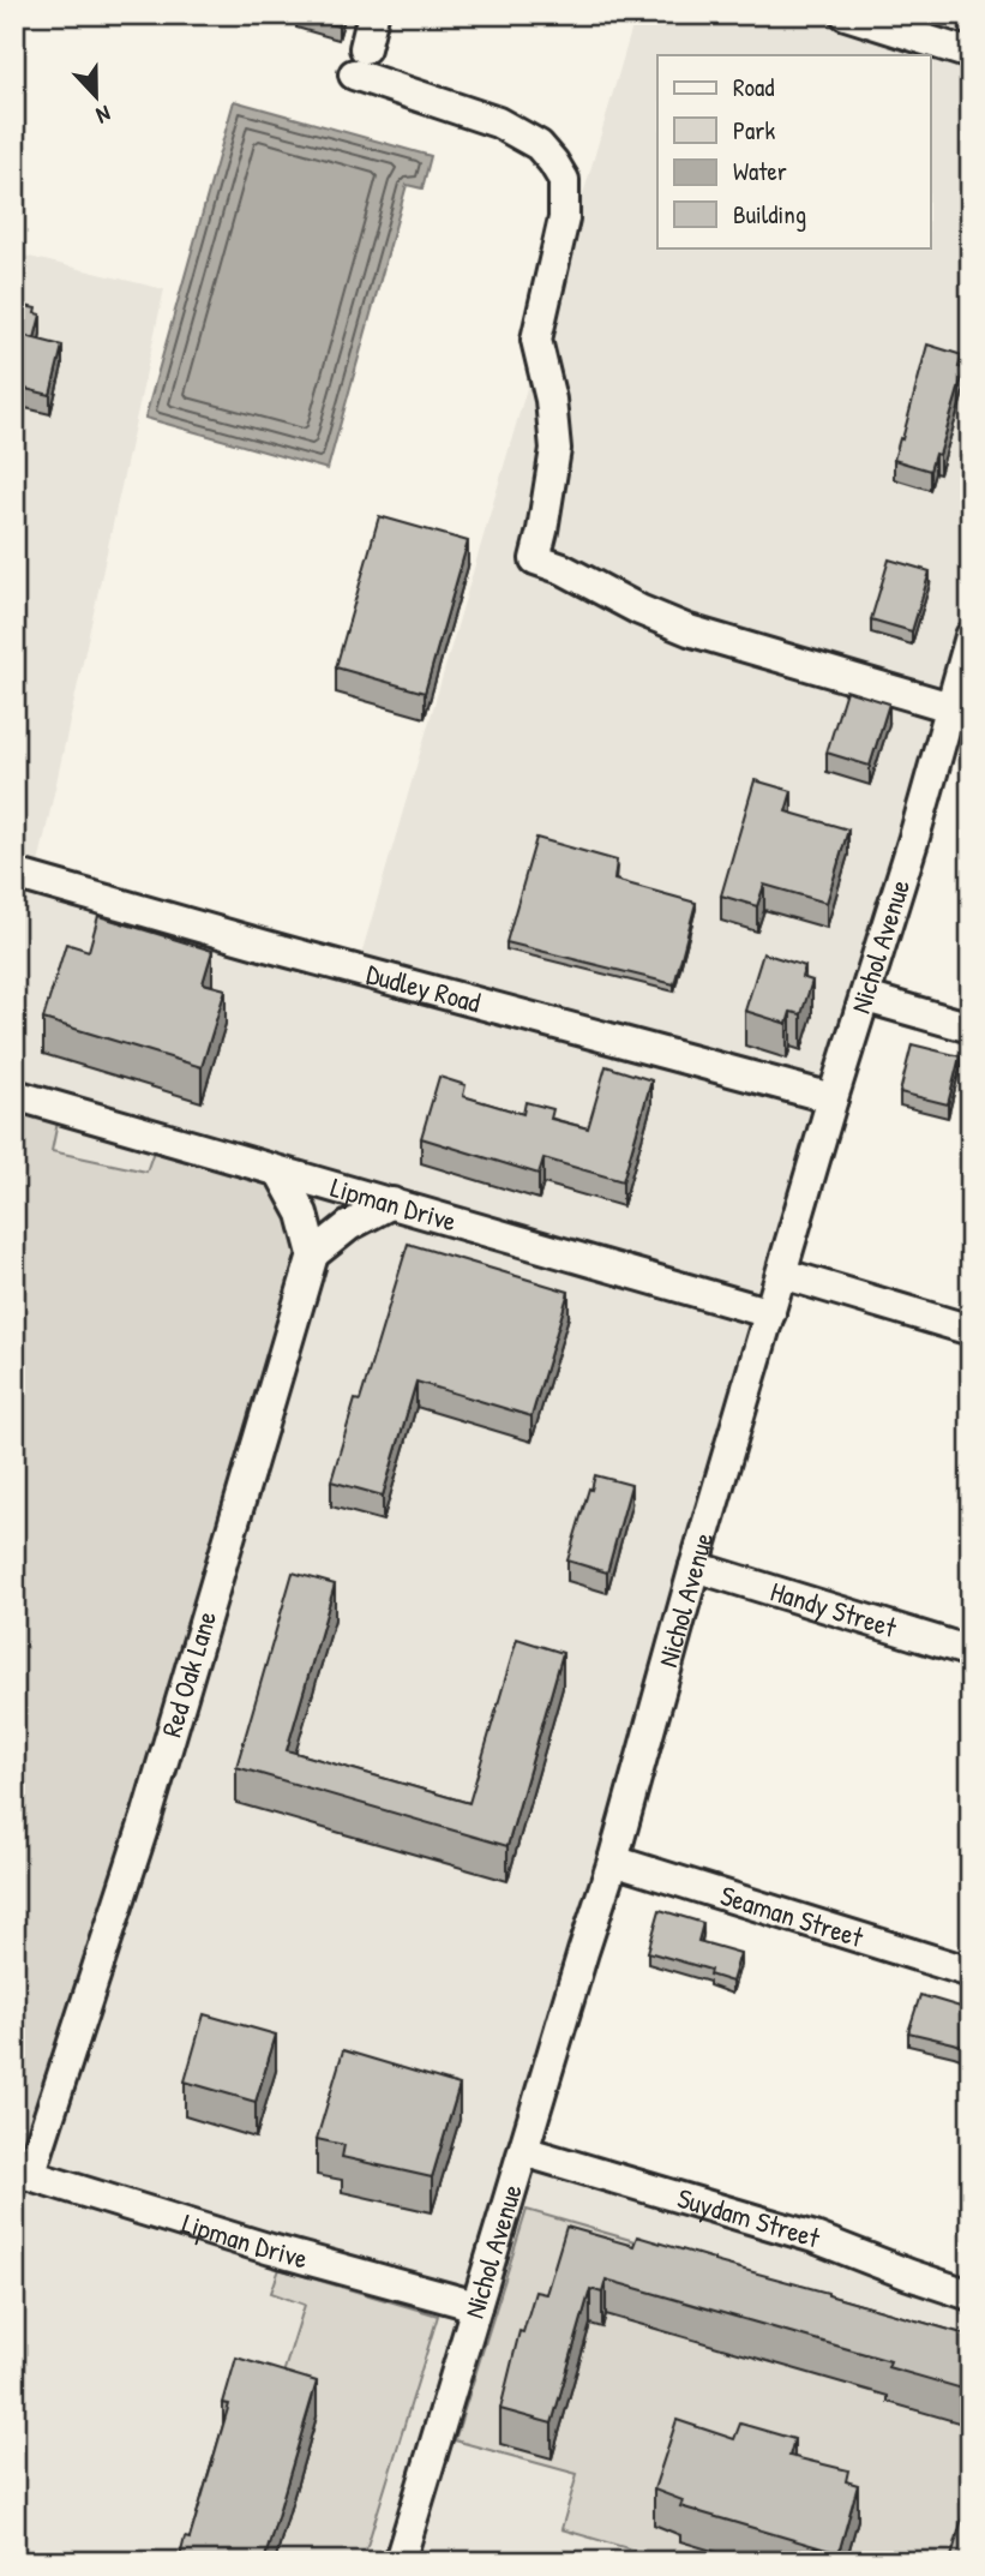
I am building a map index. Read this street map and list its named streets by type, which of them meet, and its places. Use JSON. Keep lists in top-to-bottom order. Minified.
{"streets":{"street":["Nichol Avenue","Dudley Road","Lipman Drive","Handy Street","Red Oak Lane","Seaman Street","Suydam Street"]},"crossings":[["Nichol Avenue","Dudley Road"],["Nichol Avenue","Lipman Drive"],["Nichol Avenue","Handy Street"],["Nichol Avenue","Seaman Street"],["Nichol Avenue","Suydam Street"],["Lipman Drive","Red Oak Lane"]],"legend":["Road","Park","Water","Building"],"north":"bottom"}
